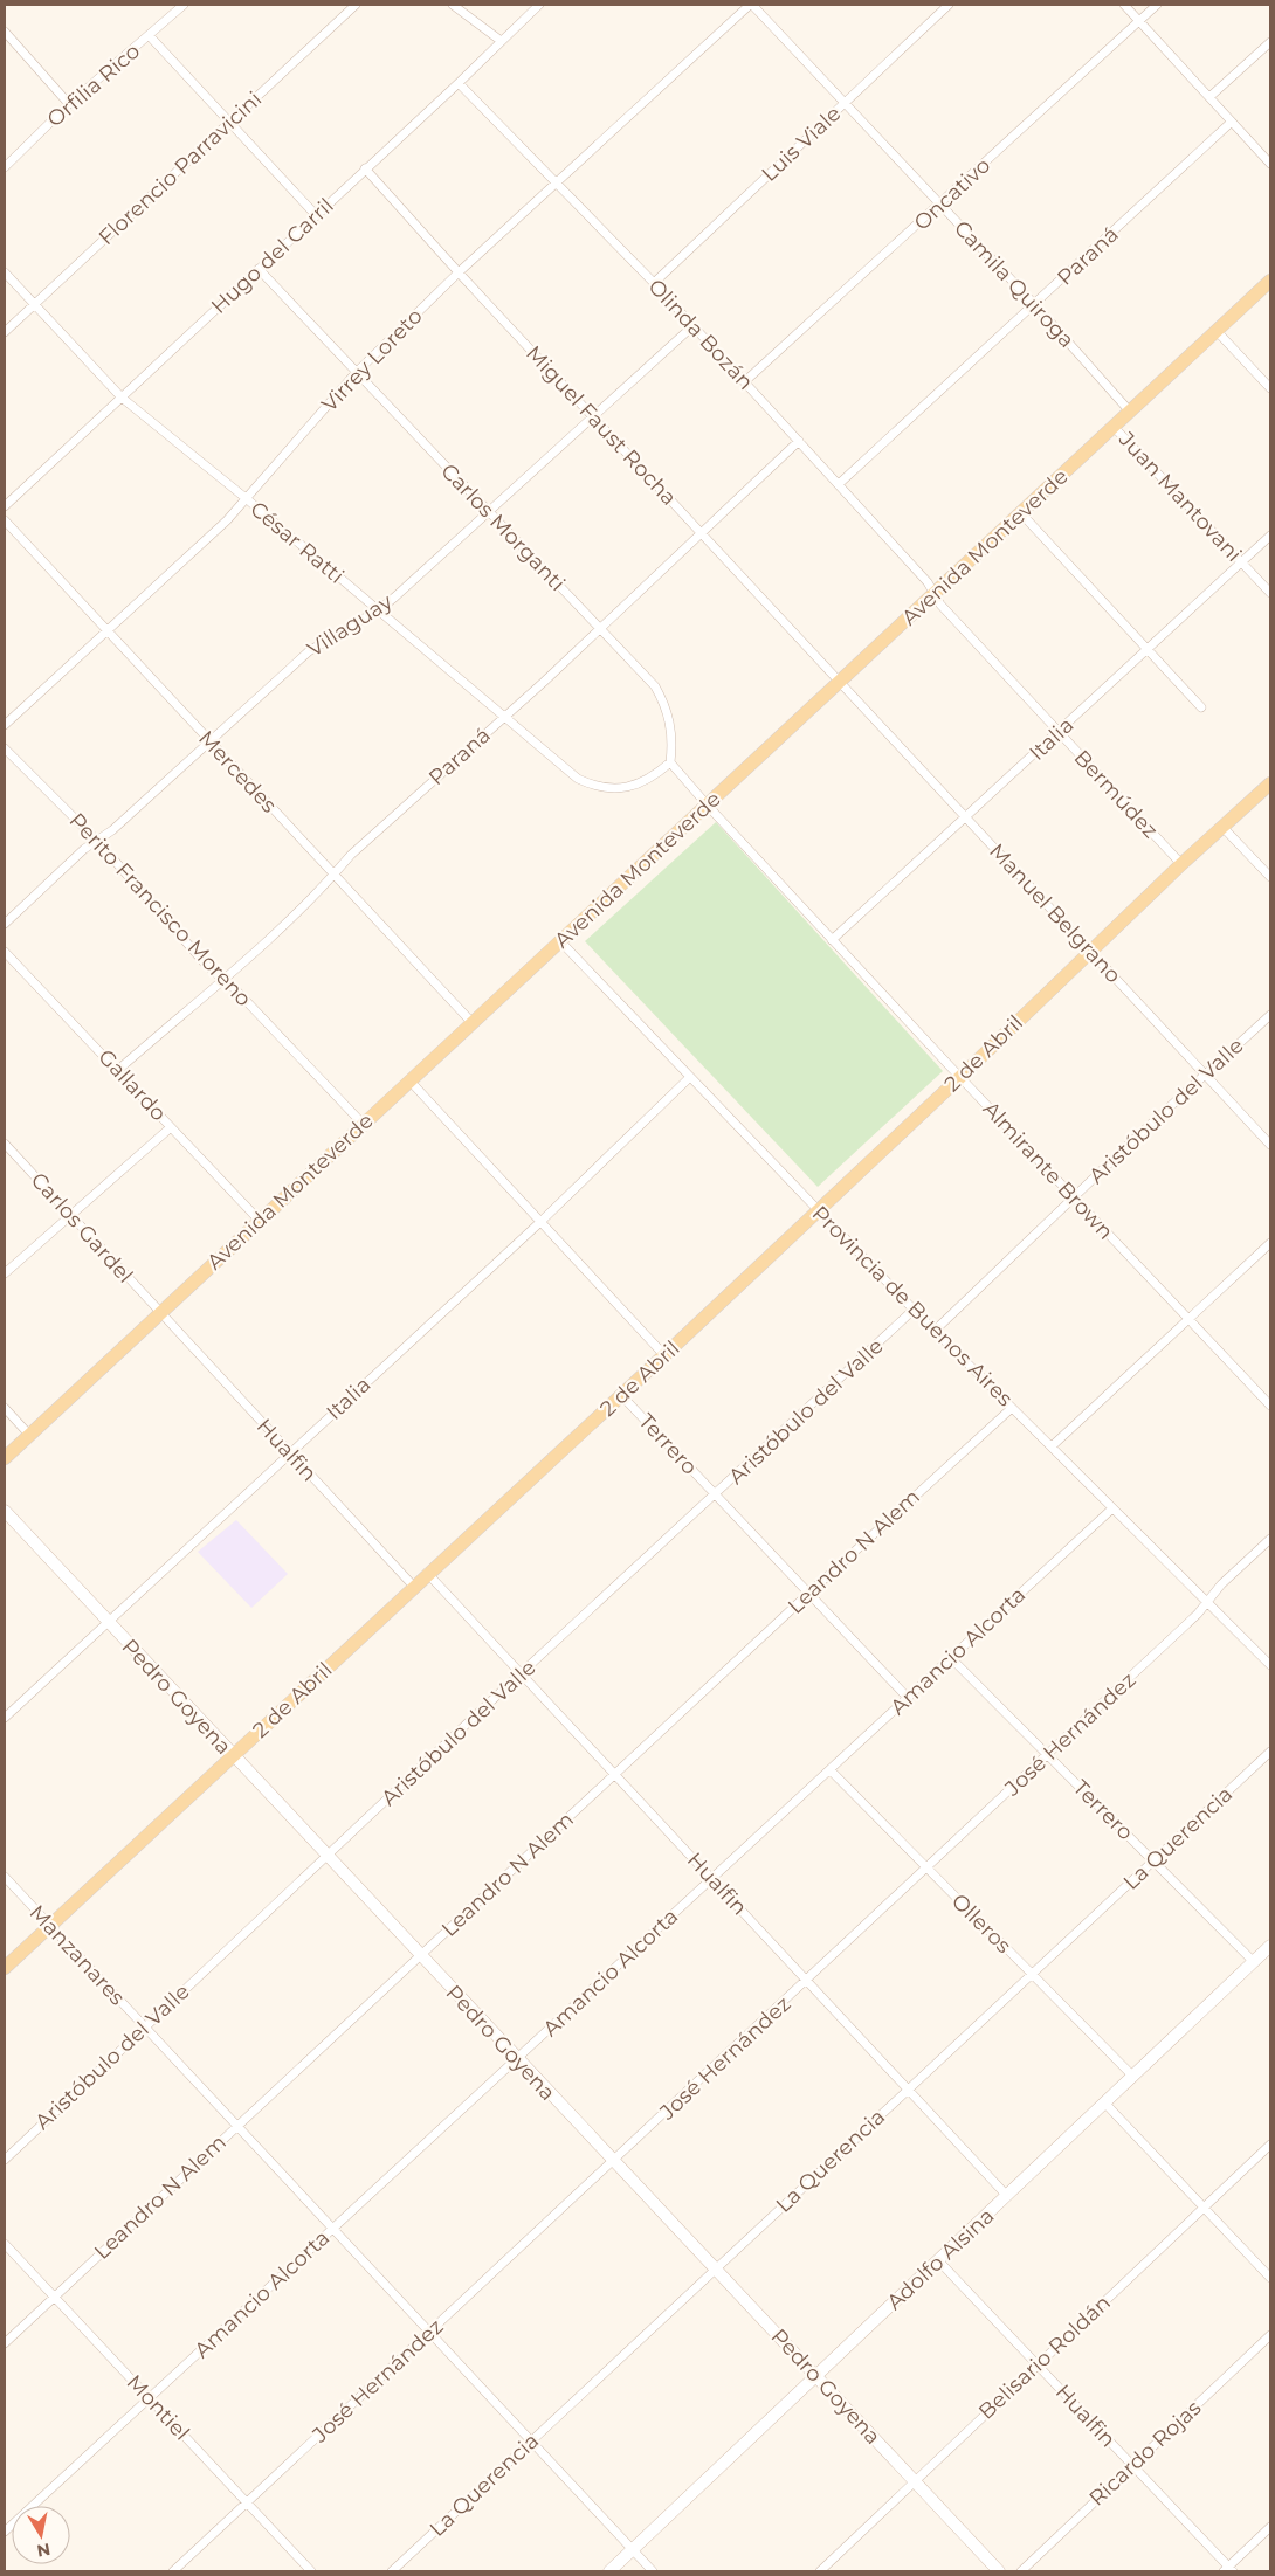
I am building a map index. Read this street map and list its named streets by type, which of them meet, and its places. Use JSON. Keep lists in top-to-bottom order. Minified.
{"streets":{"main road":["Avenida Monteverde","2 de Abril"],"street":["Orfilia Rico","Luis Viale","Florencio Parravicini","Oncativo","Hugo del Carril","Paraná","Camila Quiroga","Olinda Bozán","Virrey Loreto","Miguel Faust Rocha","Juan Mantovani","Carlos Morganti","César Ratti","Villaguay","Italia","Mercedes","Bermúdez","Perito Francisco Moreno","Manuel Belgrano","Gallardo","Aristóbulo del Valle","Almirante Brown","Carlos Gardel","Provincia de Buenos Aires","Terrero","Hualfin","Leandro N Alem","Amancio Alcorta","Pedro Goyena","José Hernández","La Querencia","Olleros","Manzanares","Adolfo Alsina","Belisario Roldán","Montiel","Ricardo Rojas"]},"crossings":[["Luis Viale","Camila Quiroga"],["Luis Viale","Olinda Bozán"],["Florencio Parravicini","César Ratti"],["Oncativo","Camila Quiroga"],["Oncativo","Olinda Bozán"],["Hugo del Carril","Olinda Bozán"],["Hugo del Carril","Miguel Faust Rocha"],["Hugo del Carril","Carlos Morganti"],["Hugo del Carril","César Ratti"],["Paraná","Camila Quiroga"],["Paraná","Olinda Bozán"],["Paraná","Miguel Faust Rocha"],["Paraná","Carlos Morganti"],["Paraná","César Ratti"],["Paraná","Mercedes"],["Paraná","Perito Francisco Moreno"],["Paraná","Gallardo"],["Camila Quiroga","Virrey Loreto"],["Camila Quiroga","Avenida Monteverde"],["Olinda Bozán","Virrey Loreto"],["Olinda Bozán","Avenida Monteverde"],["Olinda Bozán","Villaguay"],["Olinda Bozán","Bermúdez"],["Virrey Loreto","Miguel Faust Rocha"],["Virrey Loreto","Carlos Morganti"],["Virrey Loreto","César Ratti"],["Virrey Loreto","Mercedes"],["Miguel Faust Rocha","Avenida Monteverde"],["Miguel Faust Rocha","Villaguay"],["Miguel Faust Rocha","Manuel Belgrano"],["Juan Mantovani","Avenida Monteverde"],["Juan Mantovani","Italia"],["Carlos Morganti","César Ratti"],["Carlos Morganti","Villaguay"],["César Ratti","Villaguay"],["Avenida Monteverde","Mercedes"],["Avenida Monteverde","Bermúdez"],["Avenida Monteverde","Perito Francisco Moreno"],["Avenida Monteverde","Manuel Belgrano"],["Avenida Monteverde","Gallardo"],["Avenida Monteverde","Almirante Brown"],["Avenida Monteverde","Carlos Gardel"],["Avenida Monteverde","Provincia de Buenos Aires"],["Avenida Monteverde","Hualfin"],["Villaguay","Mercedes"],["Villaguay","Perito Francisco Moreno"],["Italia","Bermúdez"],["Italia","Manuel Belgrano"],["Italia","Almirante Brown"],["Italia","Provincia de Buenos Aires"],["Italia","Hualfin"],["Italia","Pedro Goyena"],["Bermúdez","2 de Abril"],["Manuel Belgrano","2 de Abril"],["Manuel Belgrano","Aristóbulo del Valle"],["2 de Abril","Almirante Brown"],["2 de Abril","Provincia de Buenos Aires"],["2 de Abril","Terrero"],["2 de Abril","Hualfin"],["2 de Abril","Pedro Goyena"],["2 de Abril","Manzanares"],["Aristóbulo del Valle","Almirante Brown"],["Aristóbulo del Valle","Provincia de Buenos Aires"],["Aristóbulo del Valle","Terrero"],["Aristóbulo del Valle","Hualfin"],["Aristóbulo del Valle","Pedro Goyena"],["Aristóbulo del Valle","Manzanares"],["Carlos Gardel","Hualfin"],["Provincia de Buenos Aires","Leandro N Alem"],["Provincia de Buenos Aires","Amancio Alcorta"],["Provincia de Buenos Aires","José Hernández"],["Terrero","Leandro N Alem"],["Terrero","Amancio Alcorta"],["Terrero","José Hernández"],["Terrero","La Querencia"],["Terrero","Adolfo Alsina"],["Hualfin","Leandro N Alem"],["Hualfin","Amancio Alcorta"],["Hualfin","José Hernández"],["Hualfin","La Querencia"],["Hualfin","Adolfo Alsina"],["Hualfin","Belisario Roldán"],["Hualfin","Ricardo Rojas"],["Leandro N Alem","Pedro Goyena"],["Leandro N Alem","Manzanares"],["Leandro N Alem","Montiel"],["Amancio Alcorta","Pedro Goyena"],["Amancio Alcorta","Olleros"],["Amancio Alcorta","Manzanares"],["Amancio Alcorta","Montiel"],["Pedro Goyena","José Hernández"],["Pedro Goyena","La Querencia"],["Pedro Goyena","Adolfo Alsina"],["Pedro Goyena","Belisario Roldán"],["José Hernández","Olleros"],["José Hernández","Manzanares"],["José Hernández","Montiel"],["La Querencia","Olleros"],["La Querencia","Manzanares"],["Olleros","Adolfo Alsina"],["Manzanares","Adolfo Alsina"]],"north":"bottom"}
